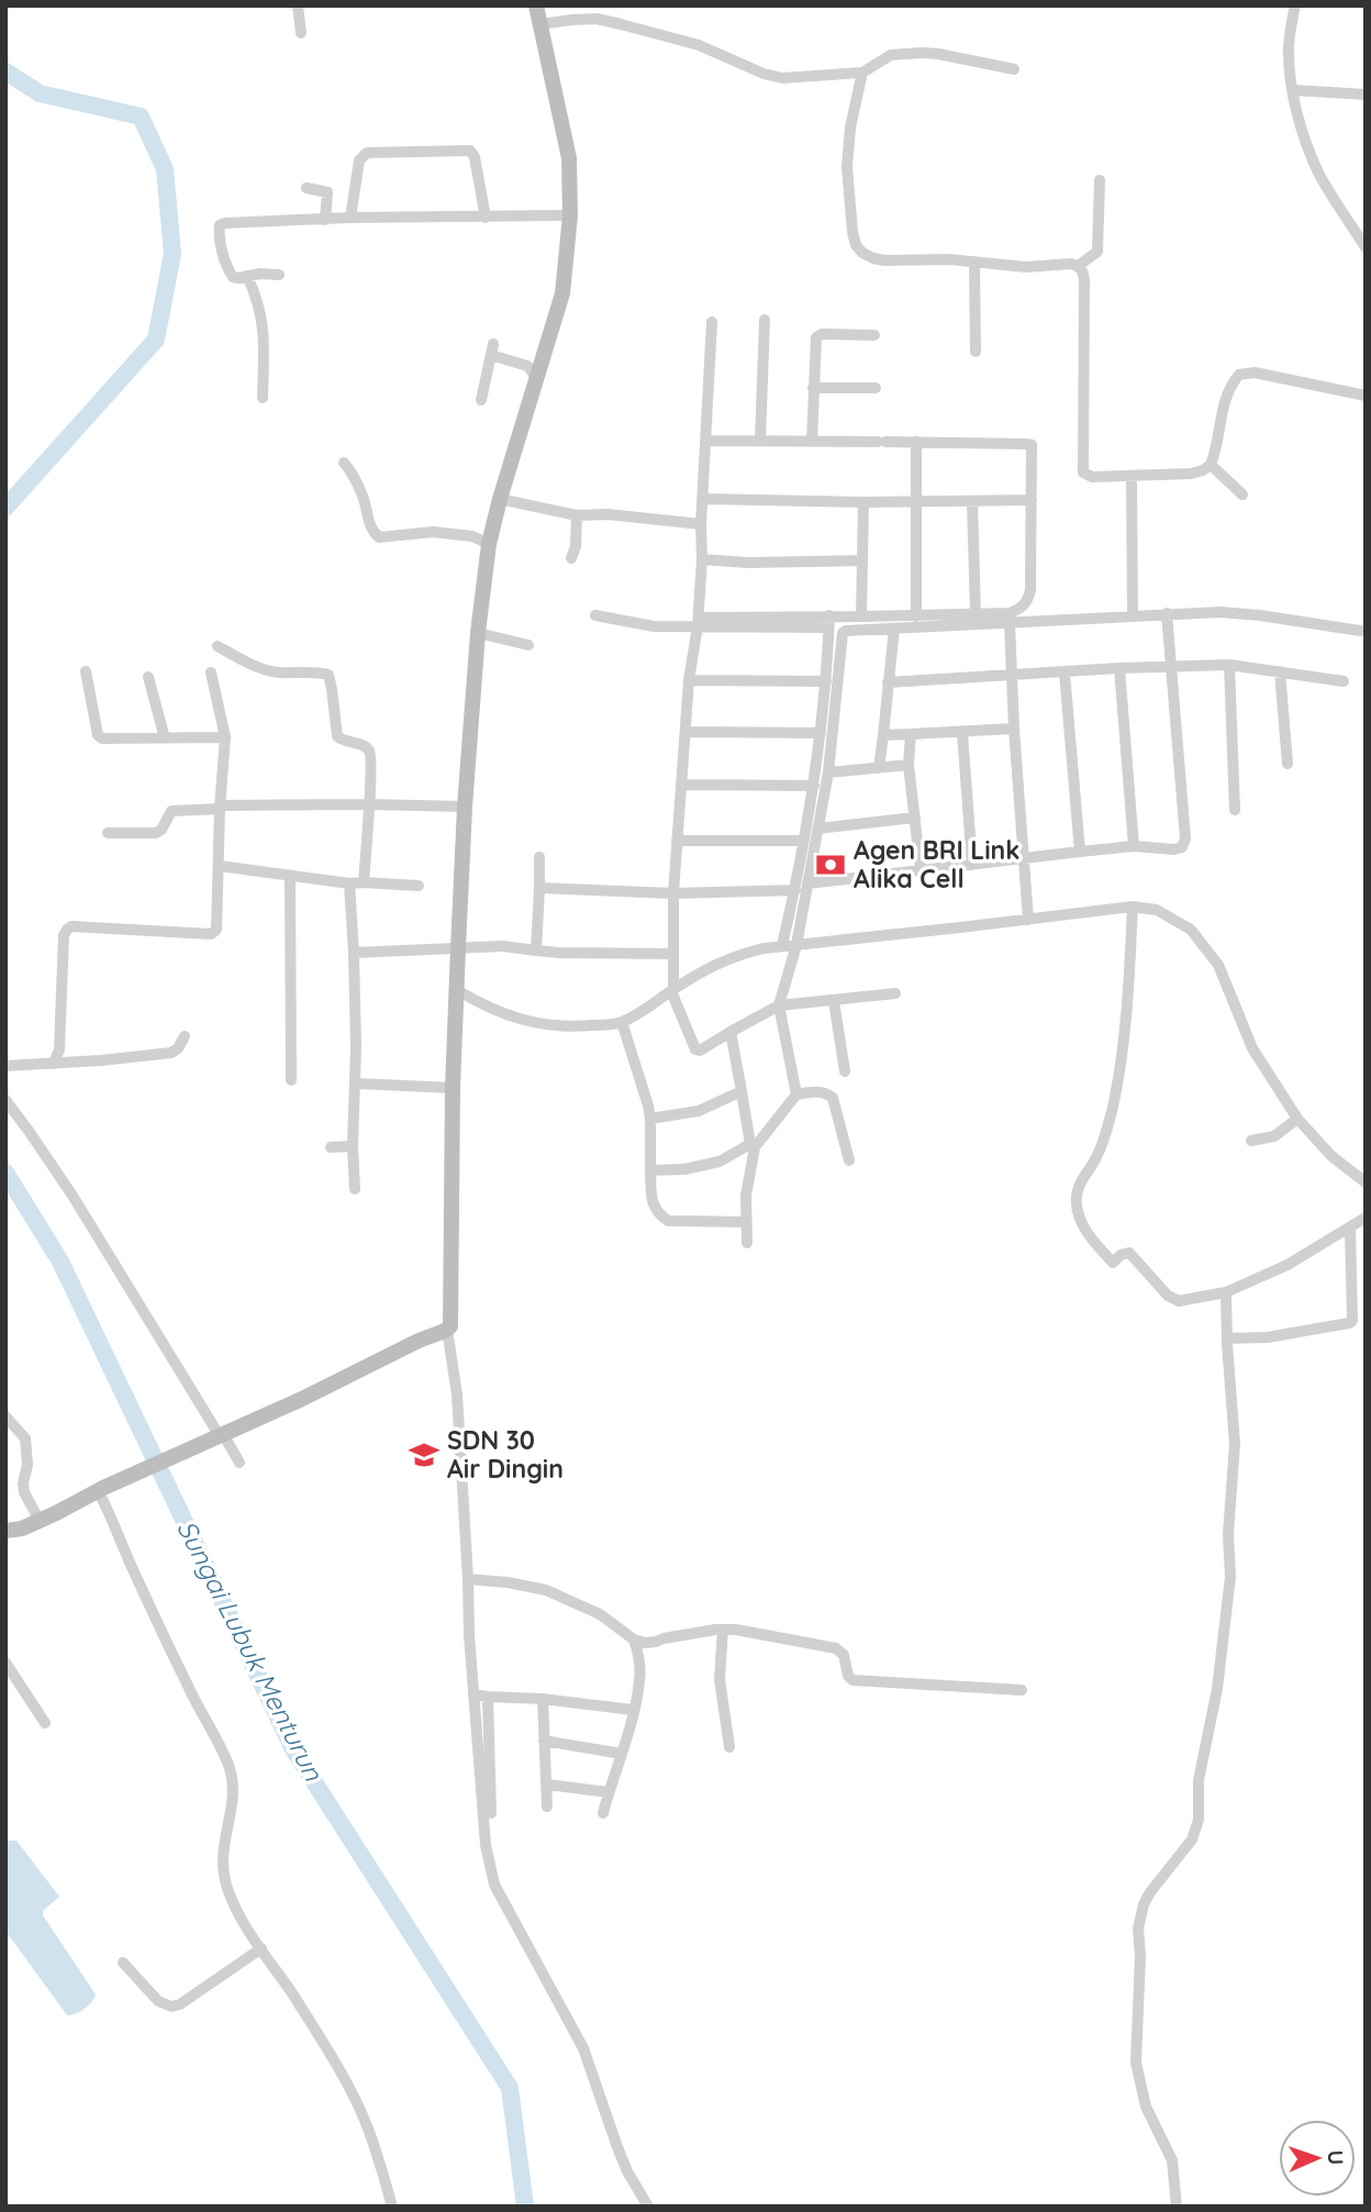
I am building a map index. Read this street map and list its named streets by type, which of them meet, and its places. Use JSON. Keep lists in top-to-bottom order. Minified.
{"water":["Sungai Lubuk Menturun"],"places":{"bank":["Agen BRI Link Alika Cell"],"school or university":["SDN 30 Air Dingin"]},"north":"right"}
